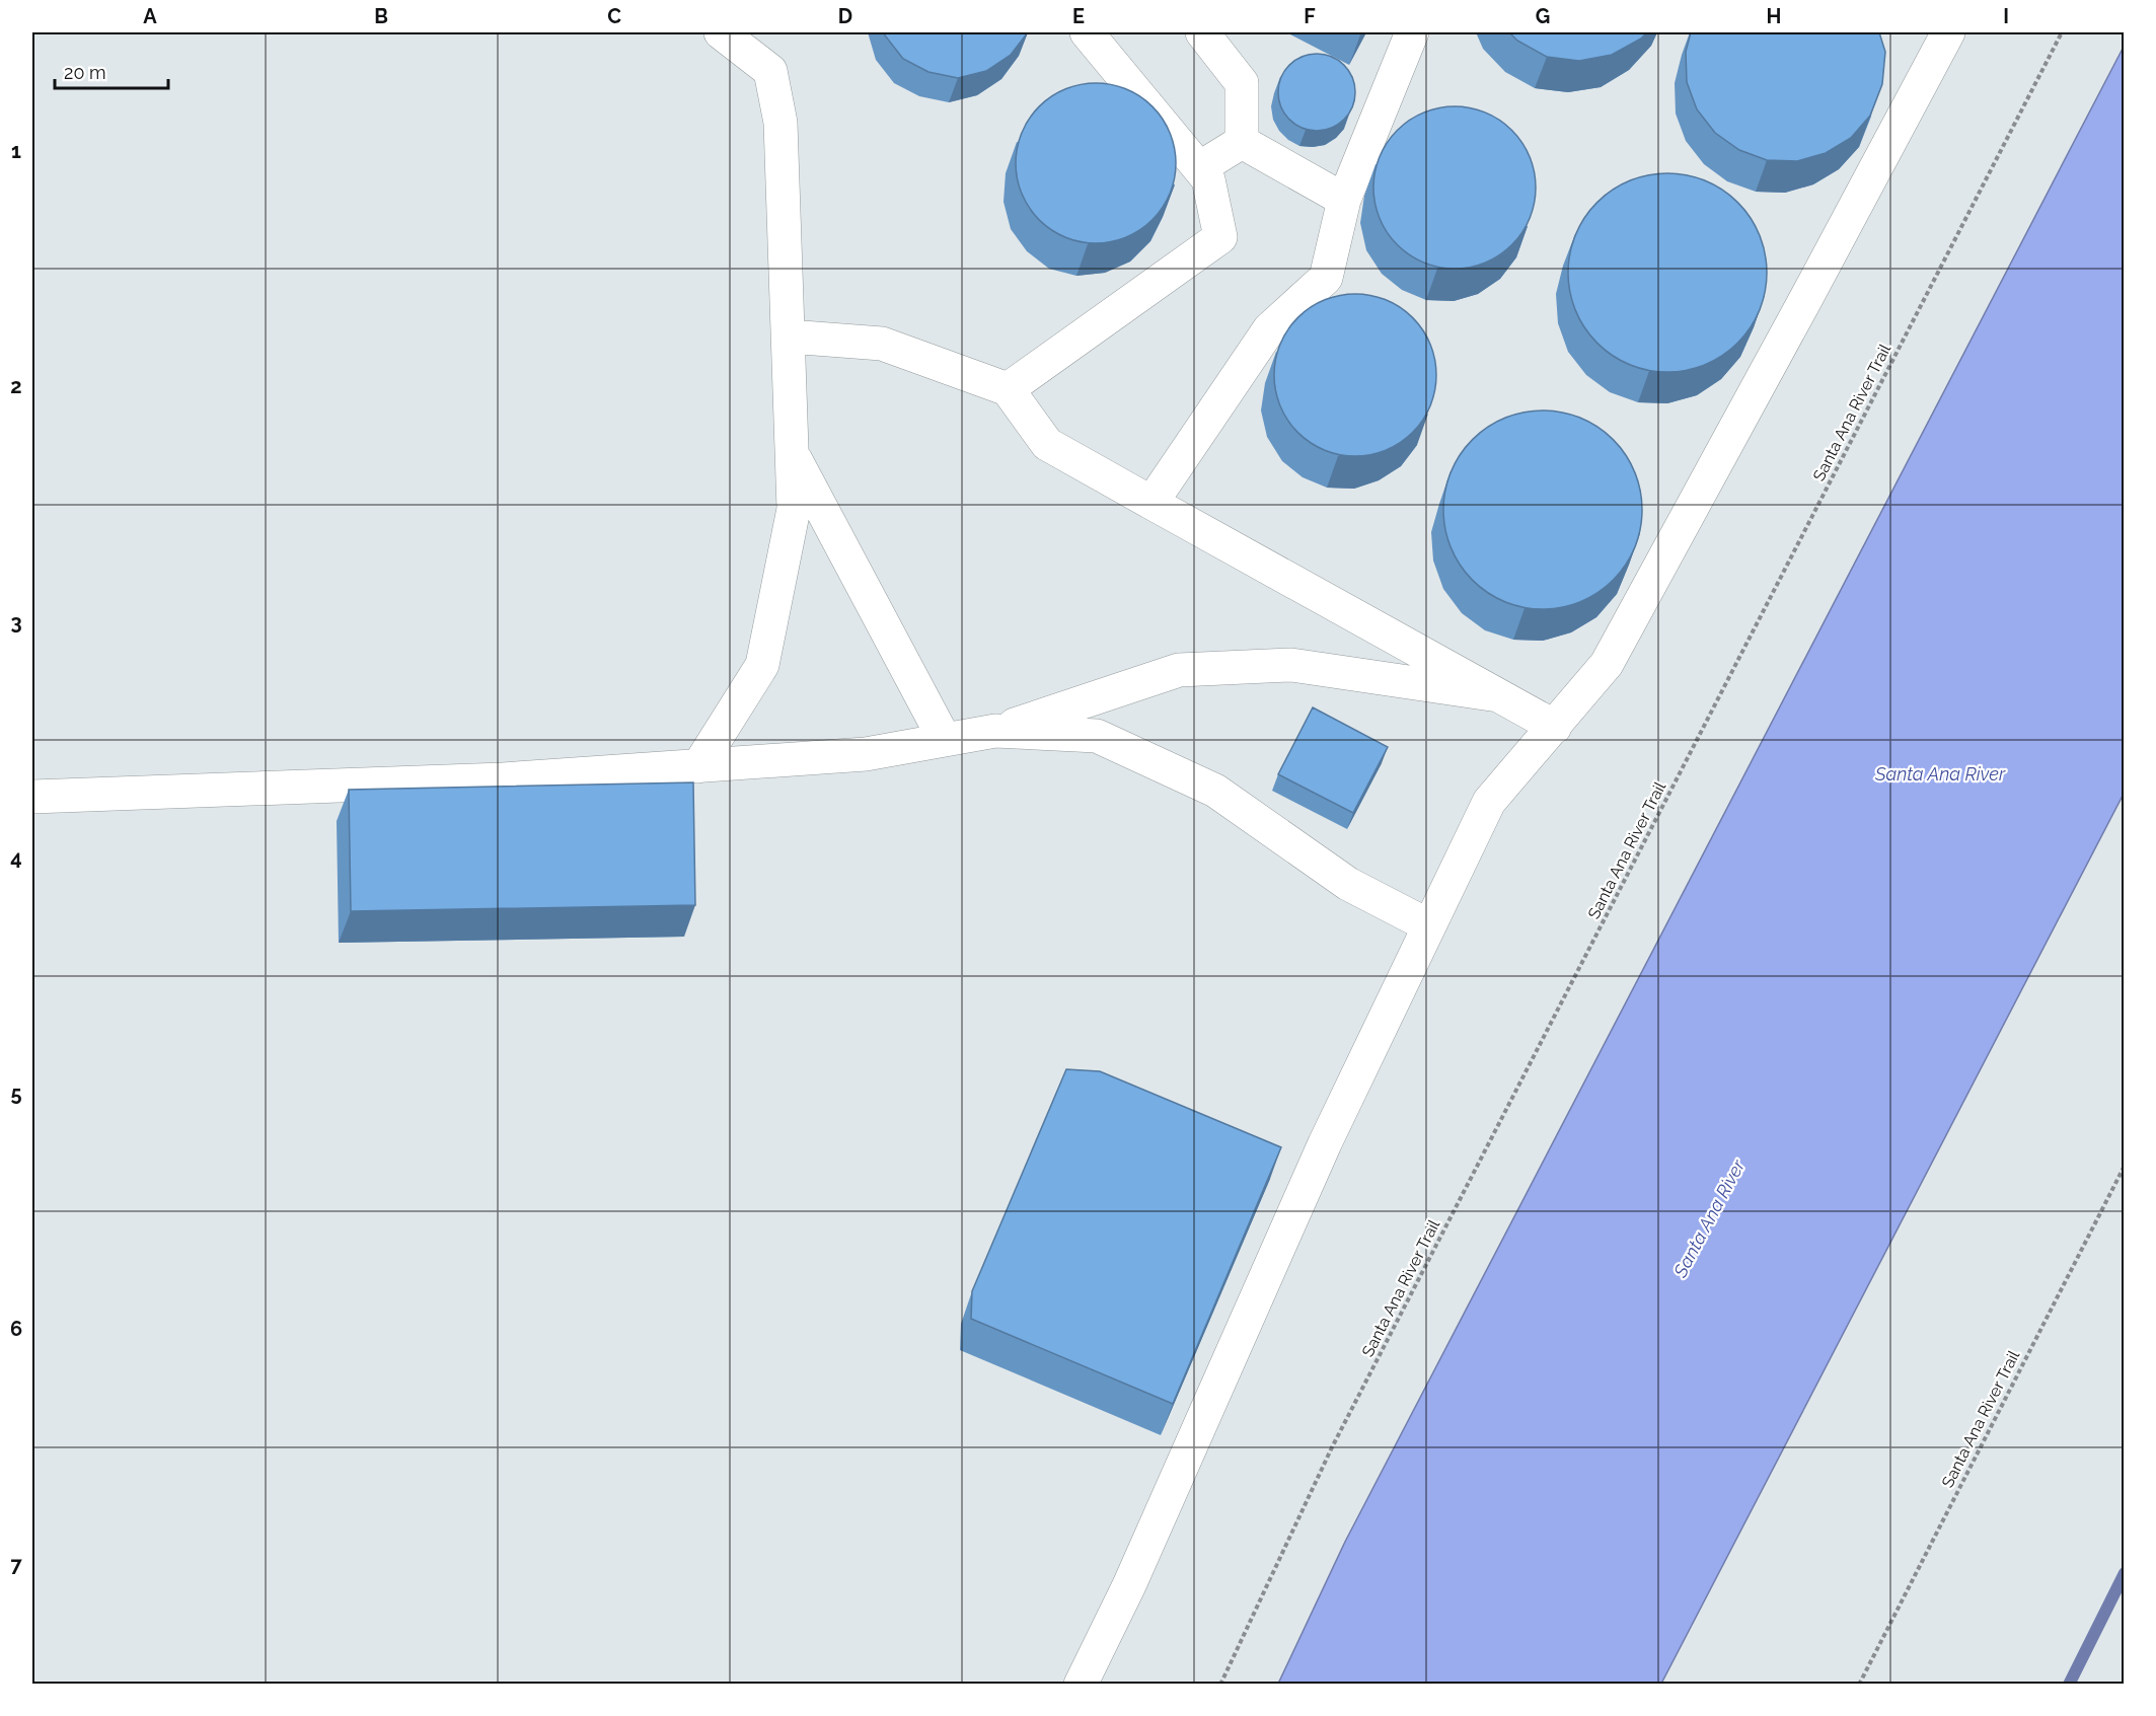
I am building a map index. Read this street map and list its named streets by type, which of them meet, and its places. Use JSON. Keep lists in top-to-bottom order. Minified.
{"streets":{"path":["Santa Ana River Trail"]},"water":["Santa Ana River"],"scale_bar":"20 m","grid":{"columns":["A","B","C","D","E","F","G","H","I"],"rows":["1","2","3","4","5","6","7"]}}
